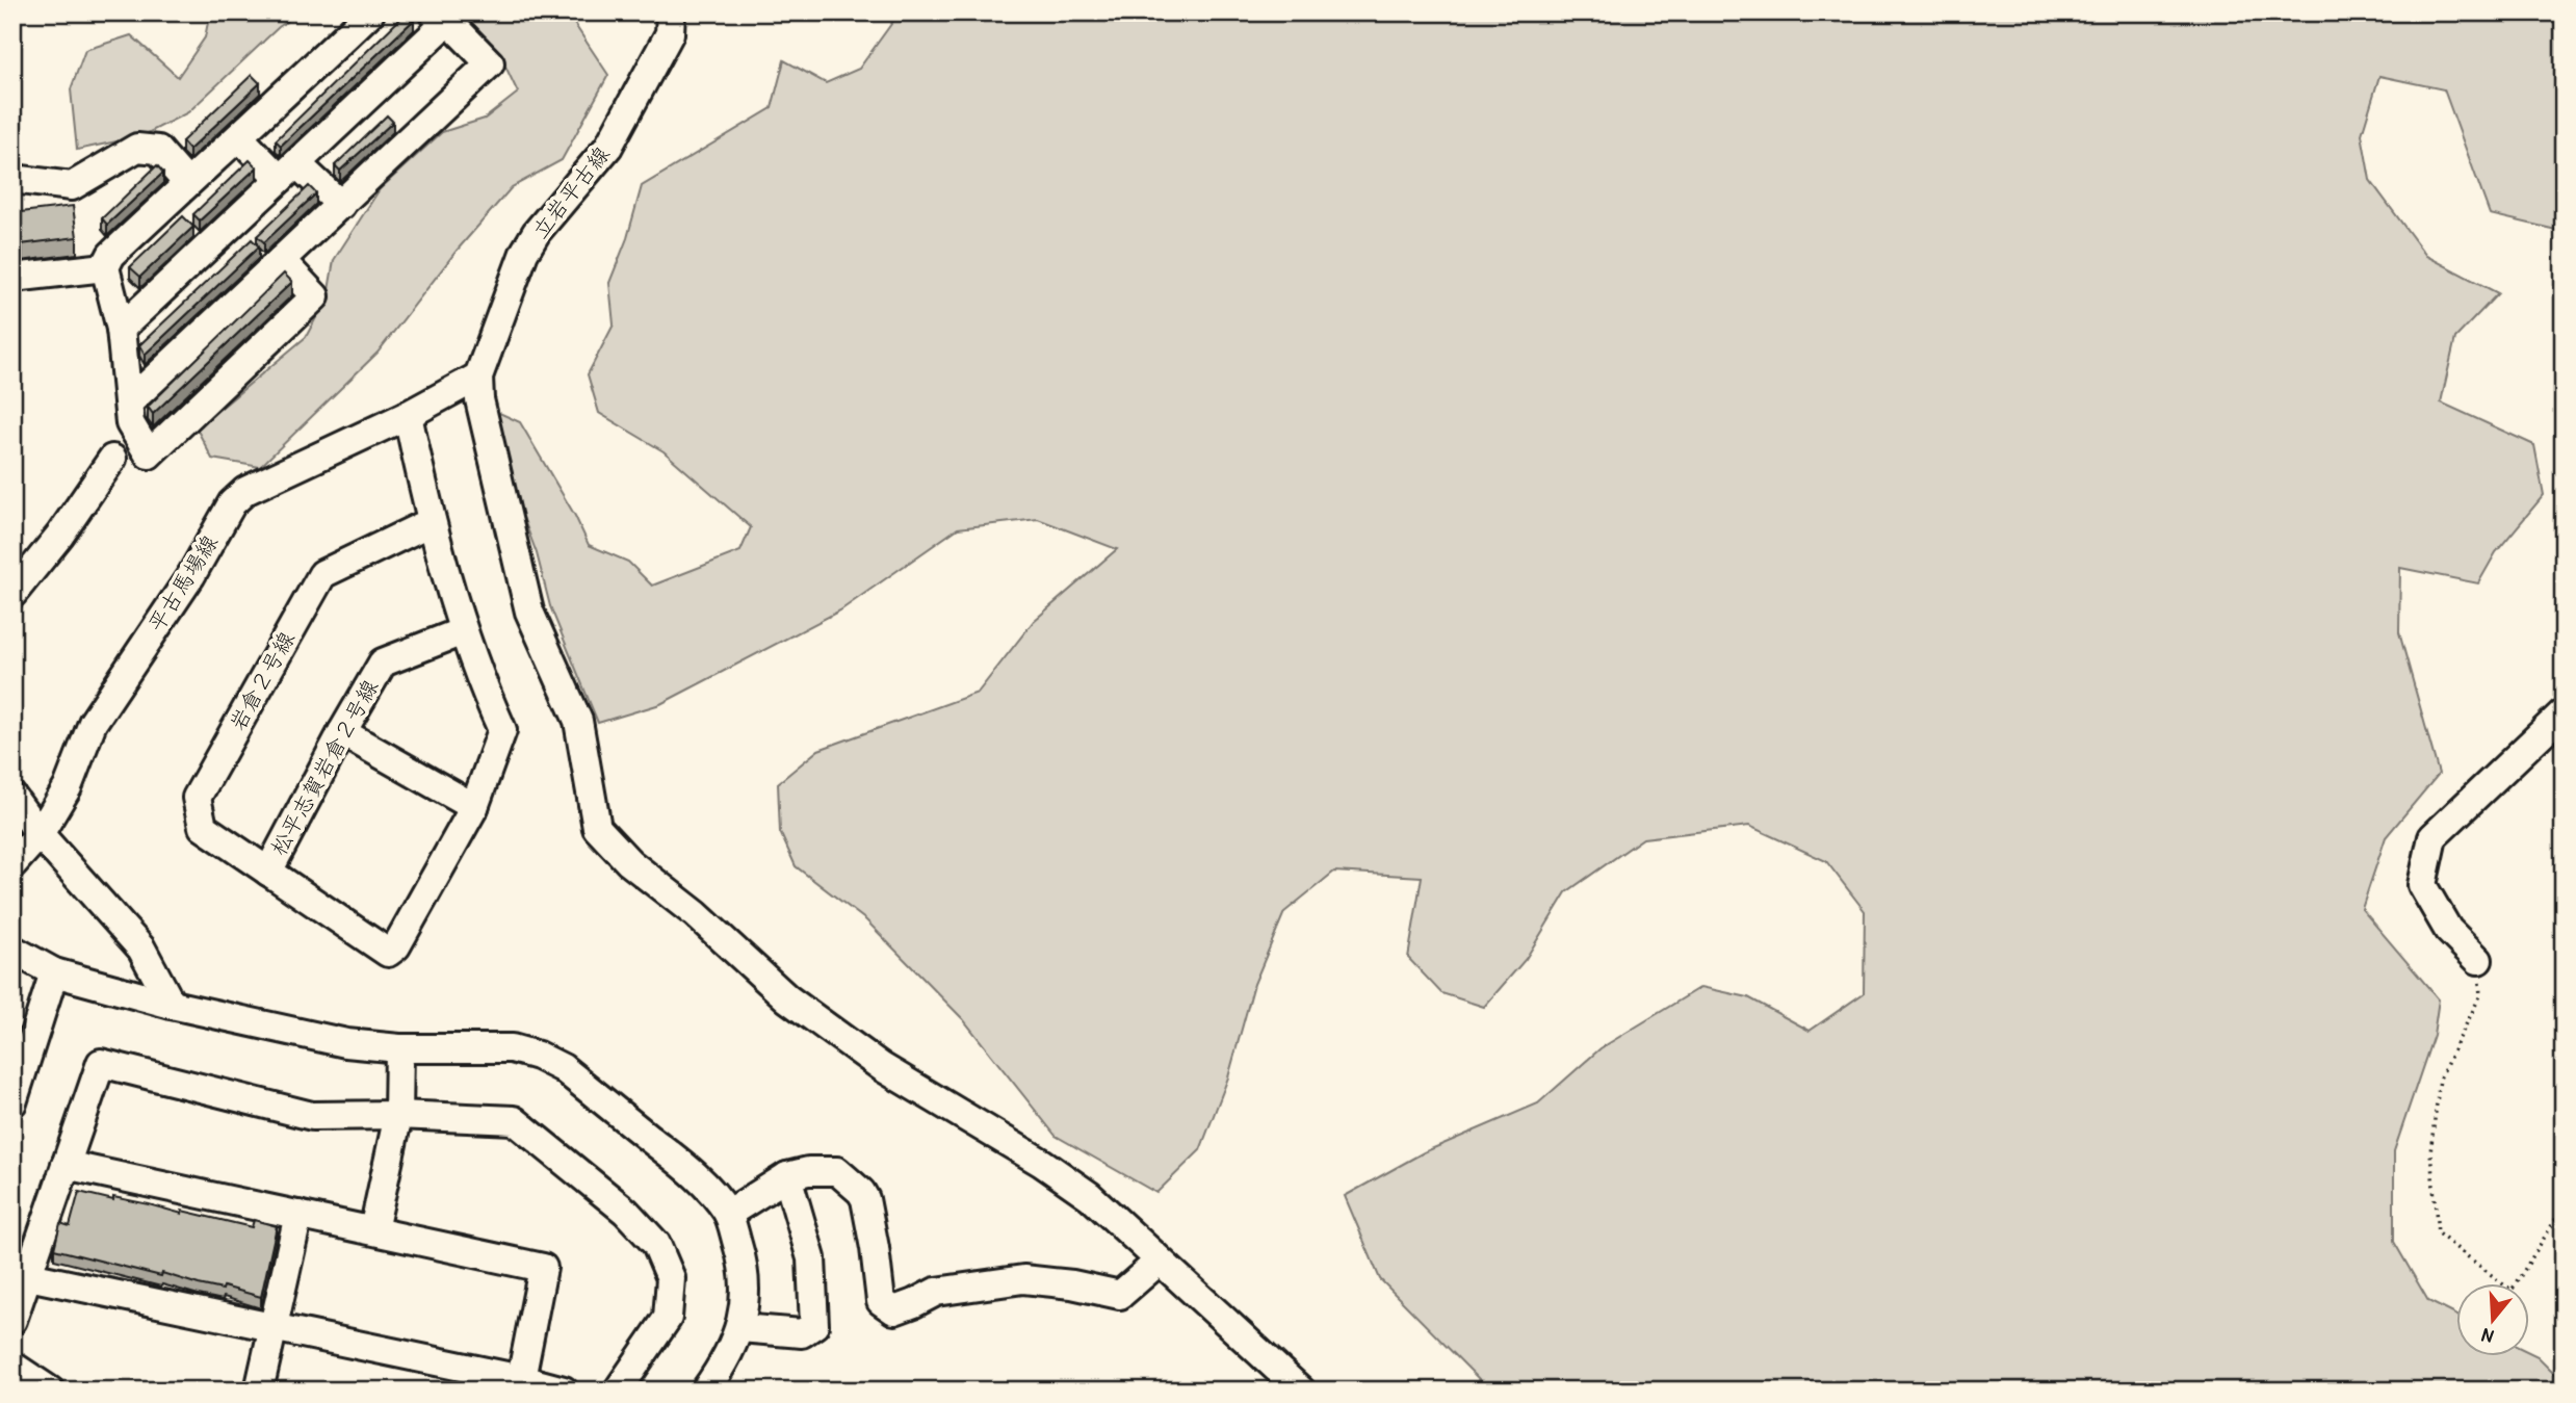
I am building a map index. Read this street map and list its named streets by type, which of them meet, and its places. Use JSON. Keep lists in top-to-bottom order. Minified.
{"streets":{"street":["立岩平古線","平古馬場線","岩倉２号線","松平志賀岩倉２号線"]},"crossings":[["立岩平古線","平古馬場線"],["岩倉２号線","松平志賀岩倉２号線"]],"north":"bottom"}
